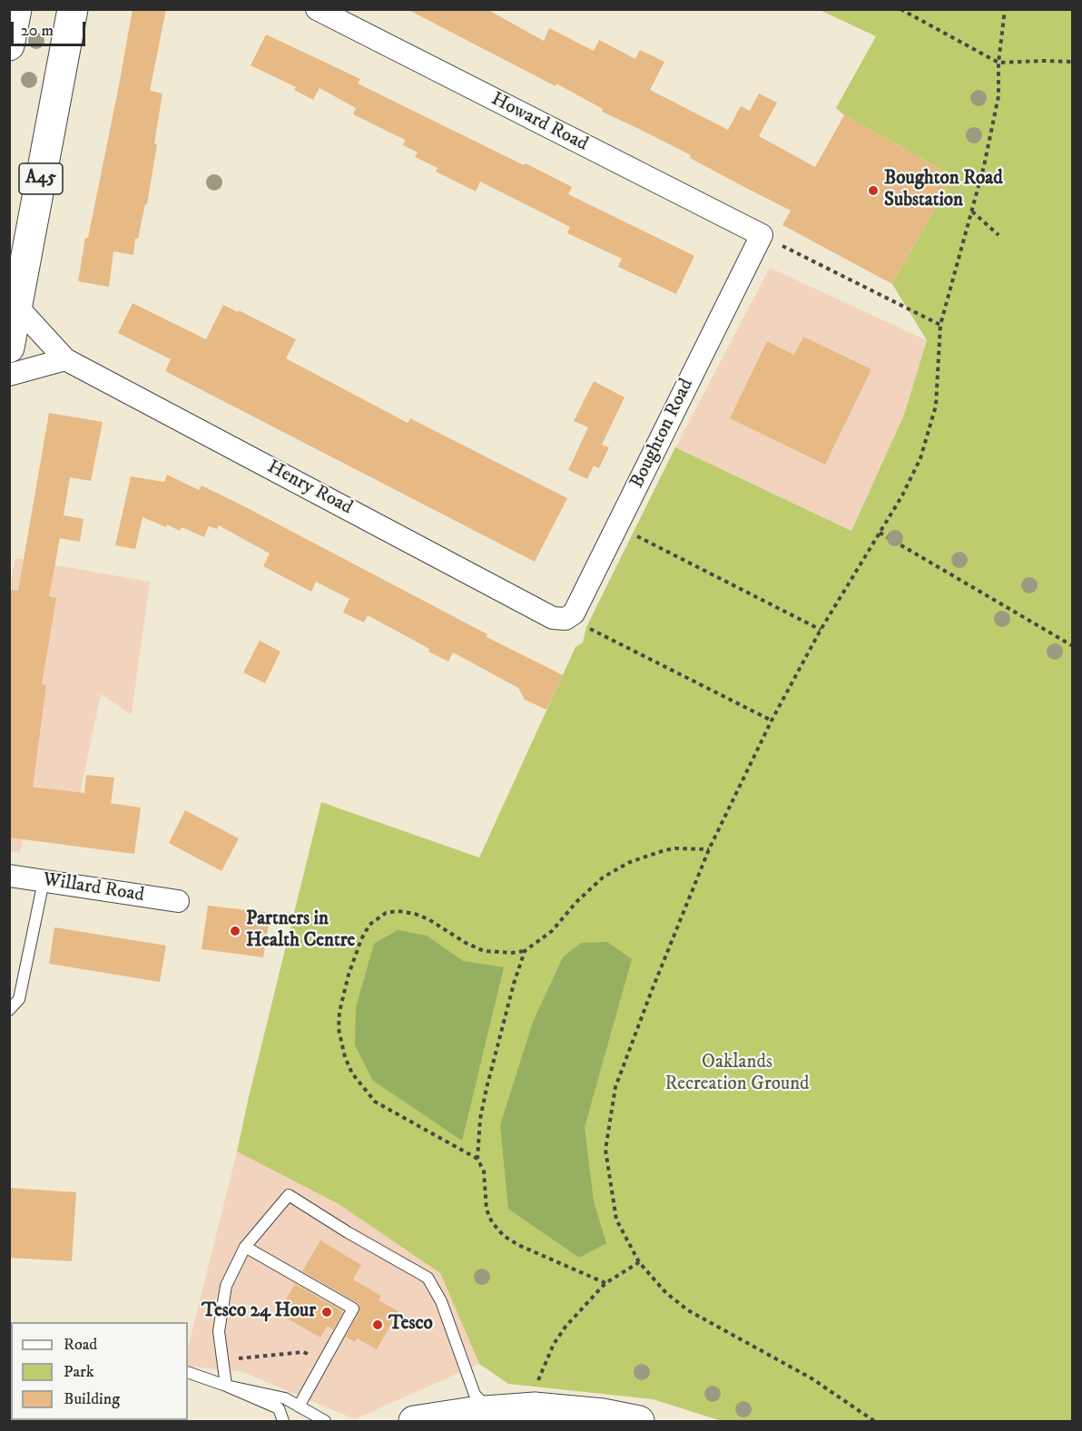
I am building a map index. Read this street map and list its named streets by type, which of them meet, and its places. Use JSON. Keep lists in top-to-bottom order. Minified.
{"streets":{"main road":["A45"],"street":["Howard Road","Boughton Road","Henry Road","Willard Road"]},"crossings":[["Howard Road","Boughton Road"],["A45","Henry Road"],["Boughton Road","Henry Road"]],"parks":["Oaklands Recreation Ground"],"places":["Boughton Road Substation","Partners in Health Centre","Tesco 24 Hour","Tesco"],"legend":["Road","Park","Building"],"scale_bar":"20 m"}
